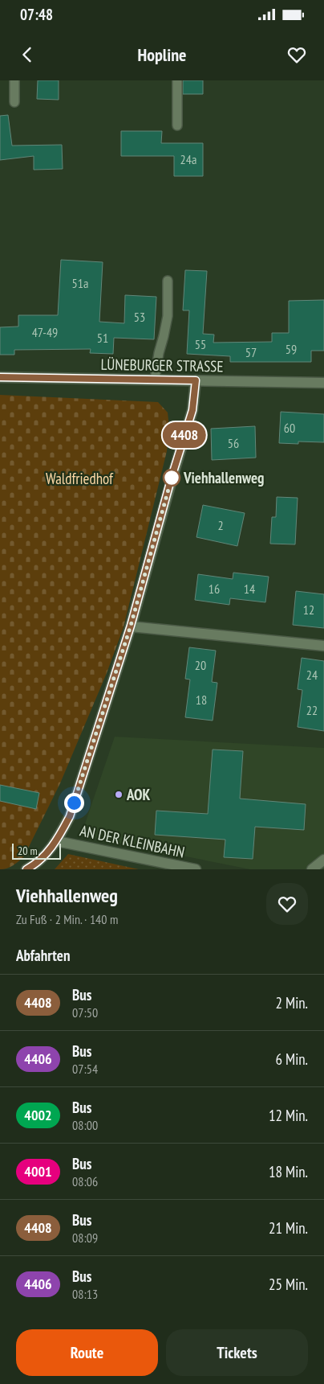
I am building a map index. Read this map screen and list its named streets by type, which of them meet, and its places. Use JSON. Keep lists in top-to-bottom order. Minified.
{"streets":{"street":["LÜNEBURGER STRASSE","AN DER KLEINBAHN"]},"parks":["Waldfriedhof"],"places":["Viehhallenweg","AOK"],"lines":["bus line 4408"],"house_numbers":["24a","51a","53","47-49","51","55","59","57","60","56","2","16","14","12","20","24","18","22"],"scale_bar":"20 m","page":{"status":"07:48","header":"Hopline","on_map":"4408","scale":"20 m","heading":[["Viehhallenweg","Zu Fuß · 2 Min. · 140 m"],"Abfahrten"],"list":[{"mark":"4408","name":"Bus","note":"07:50","value":"2 Min."},{"mark":"4406","name":"Bus","note":"07:54","value":"6 Min."},{"mark":"4002","name":"Bus","note":"08:00","value":"12 Min."},{"mark":"4001","name":"Bus","note":"08:06","value":"18 Min."},{"mark":"4408","name":"Bus","note":"08:09","value":"21 Min."},{"mark":"4406","name":"Bus","note":"08:13","value":"25 Min."}],"buttons":["Route","Tickets"]}}
